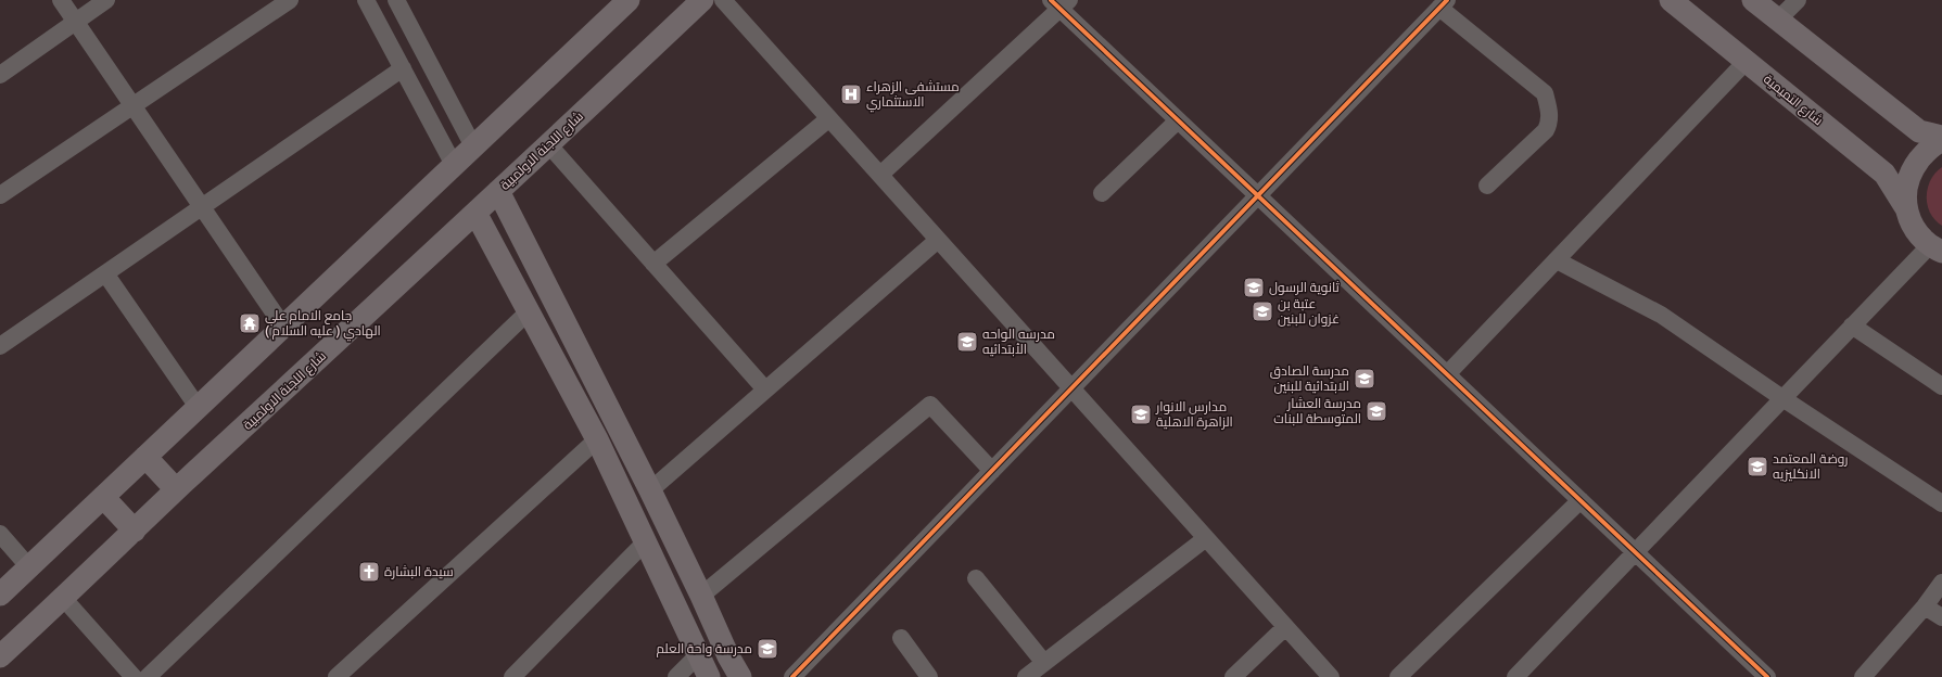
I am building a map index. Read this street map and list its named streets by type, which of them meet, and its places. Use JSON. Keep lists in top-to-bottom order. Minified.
{"streets":{"main road":["شارع التميمية","شارع اللجنة الاولمبية"]},"places":{"hospital":["مستشفى الزهراء الاستثماري"],"school or university":["ثانوية الرسول","عتبة بن غزوان للبنين","مدرسه الواحه الأبتدائيه","مدرسة الصادق الابتدائية للبنين","مدرسة العشار المتوسطة للبنات","مدارس الانوار الزاهرة الاهلية","روضة المعتمد الانكليزيه","مدرسة واحة العلم"],"temple":["جامع الامام علي الهادي ( عليه السلام )"],"church":["سيدة البشارة"]}}
